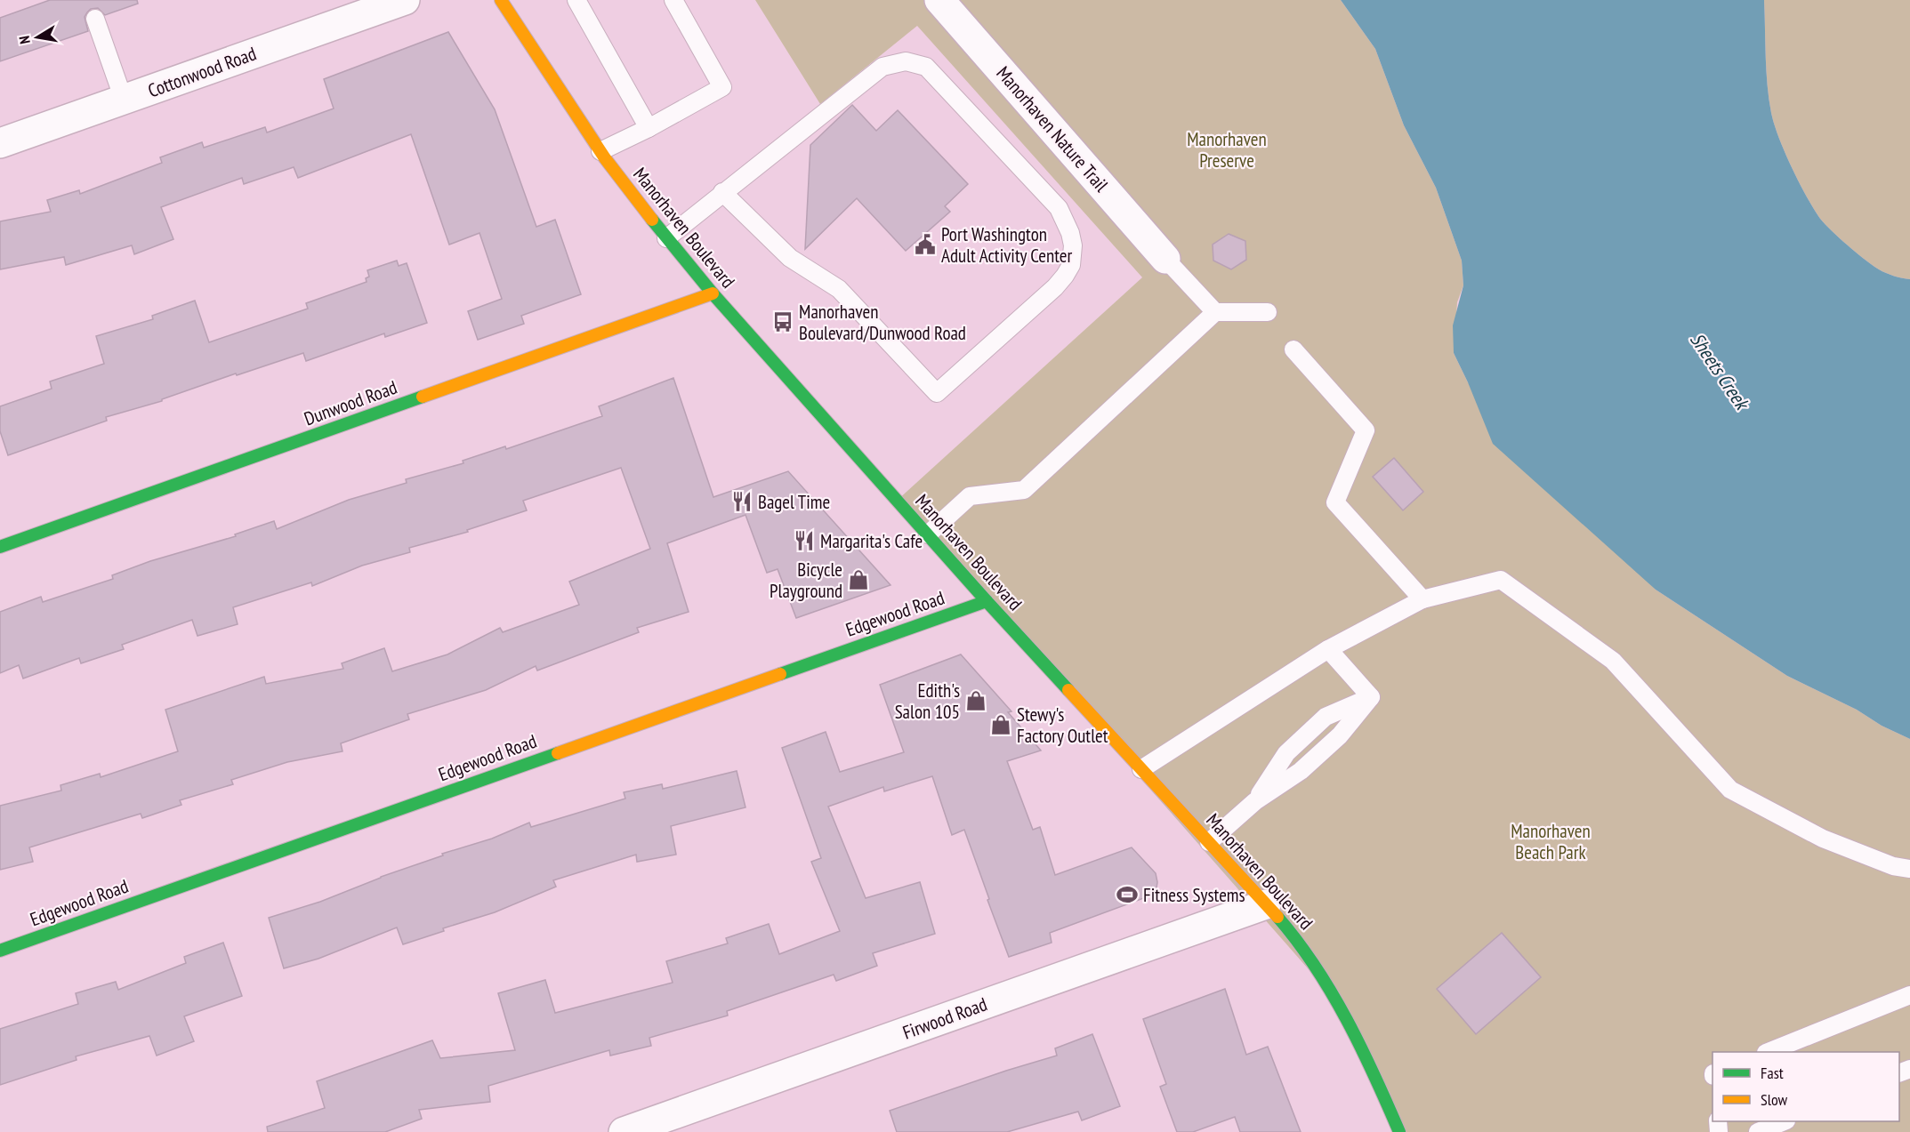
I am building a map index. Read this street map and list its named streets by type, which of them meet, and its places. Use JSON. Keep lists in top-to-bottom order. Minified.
{"streets":{"street":["Cottonwood Road","Manorhaven Nature Trail","Manorhaven Boulevard","Dunwood Road","Edgewood Road","Firwood Road"]},"crossings":[["Manorhaven Boulevard","Dunwood Road"],["Manorhaven Boulevard","Edgewood Road"],["Manorhaven Boulevard","Firwood Road"]],"water":["Sheets Creek"],"parks":["Manorhaven Preserve","Manorhaven Beach Park"],"places":{"public building":["Port Washington Adult Activity Center"],"bus stop":["Manorhaven Boulevard/Dunwood Road"],"restaurant":["Bagel Time","Margarita's Cafe"],"shop":["Bicycle Playground","Edith's Salon 105","Stewy's Factory Outlet"],"sports":["Fitness Systems"]},"legend":["Fast","Slow"],"north":"left"}
